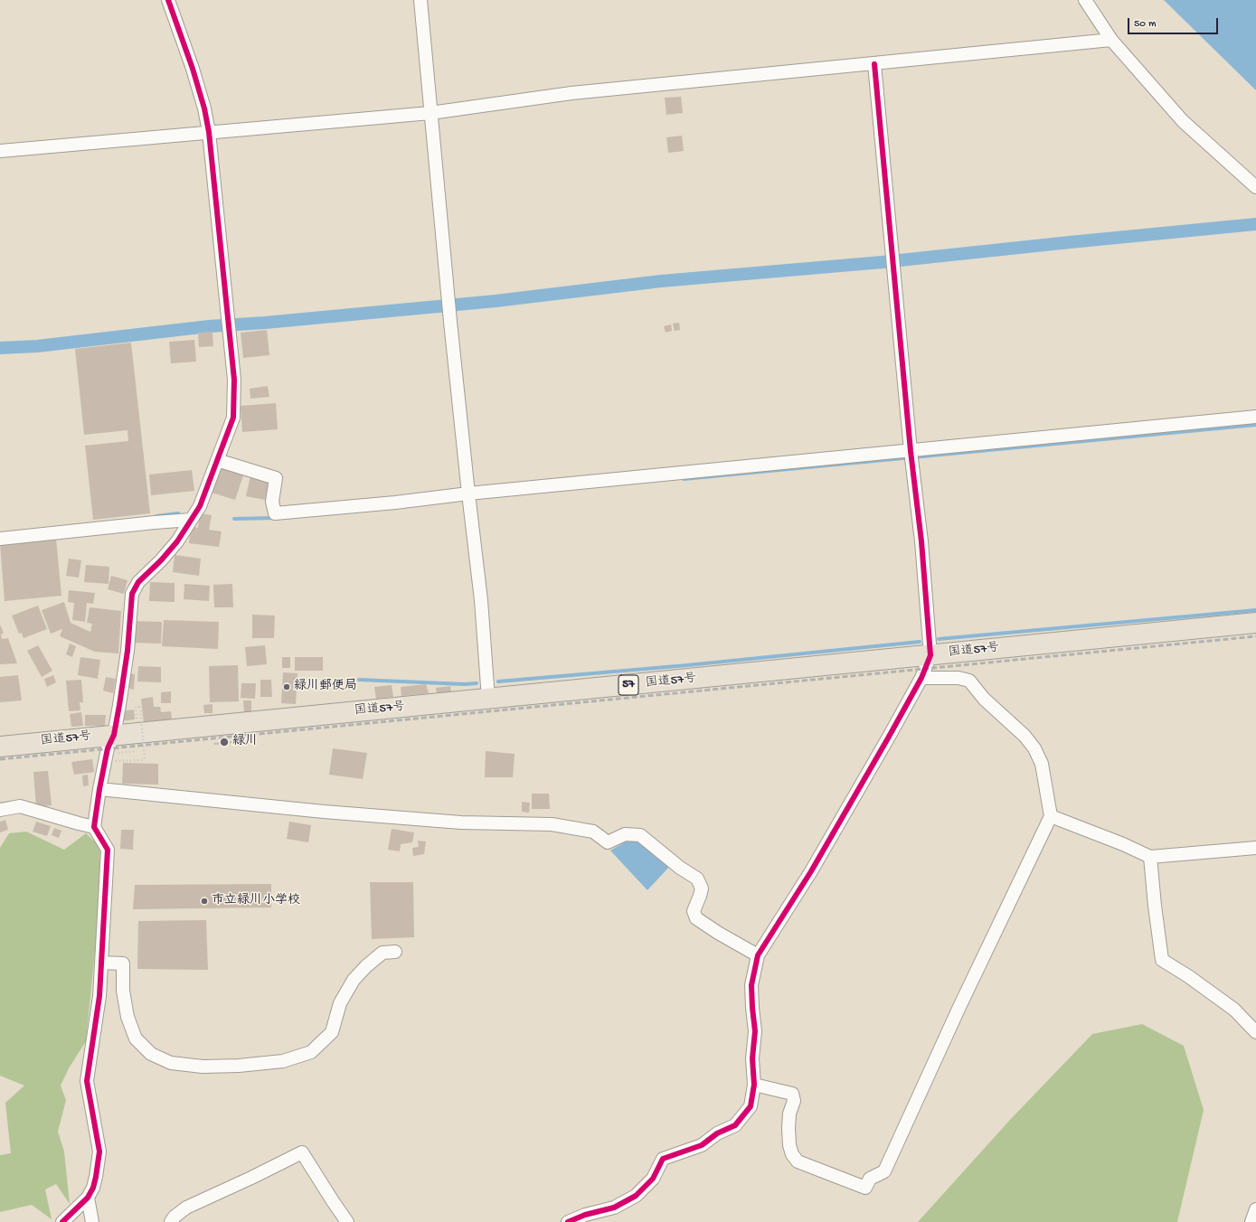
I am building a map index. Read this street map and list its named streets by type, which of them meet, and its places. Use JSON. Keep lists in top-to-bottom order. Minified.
{"streets":{"highway":["国道57号","57"]},"places":["緑川郵便局","緑川","市立緑川小学校"],"scale_bar":"50 m"}
